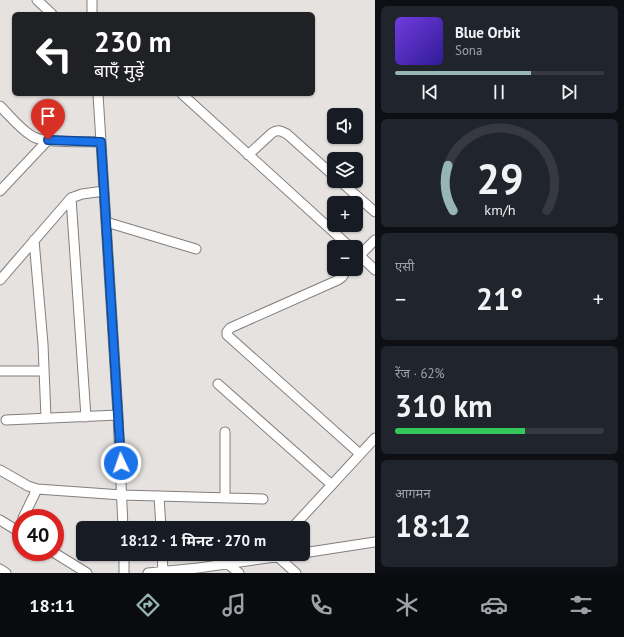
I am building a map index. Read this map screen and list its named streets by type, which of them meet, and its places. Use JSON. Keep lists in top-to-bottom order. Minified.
{"page":{"turn":["230 m","बाएँ मुड़ें"],"song":["Blue Orbit","Sona"],"map_buttons":["+","−"],"tile":["एसी",["रेंज · 62%","310 km"],["आगमन","18:12"]],"heat":["−","21°","+"],"limit":"40","trip":"18:12 · 1 मिनट · 270 m","tabs":"18:11","gauge":["29","km/h"]}}
